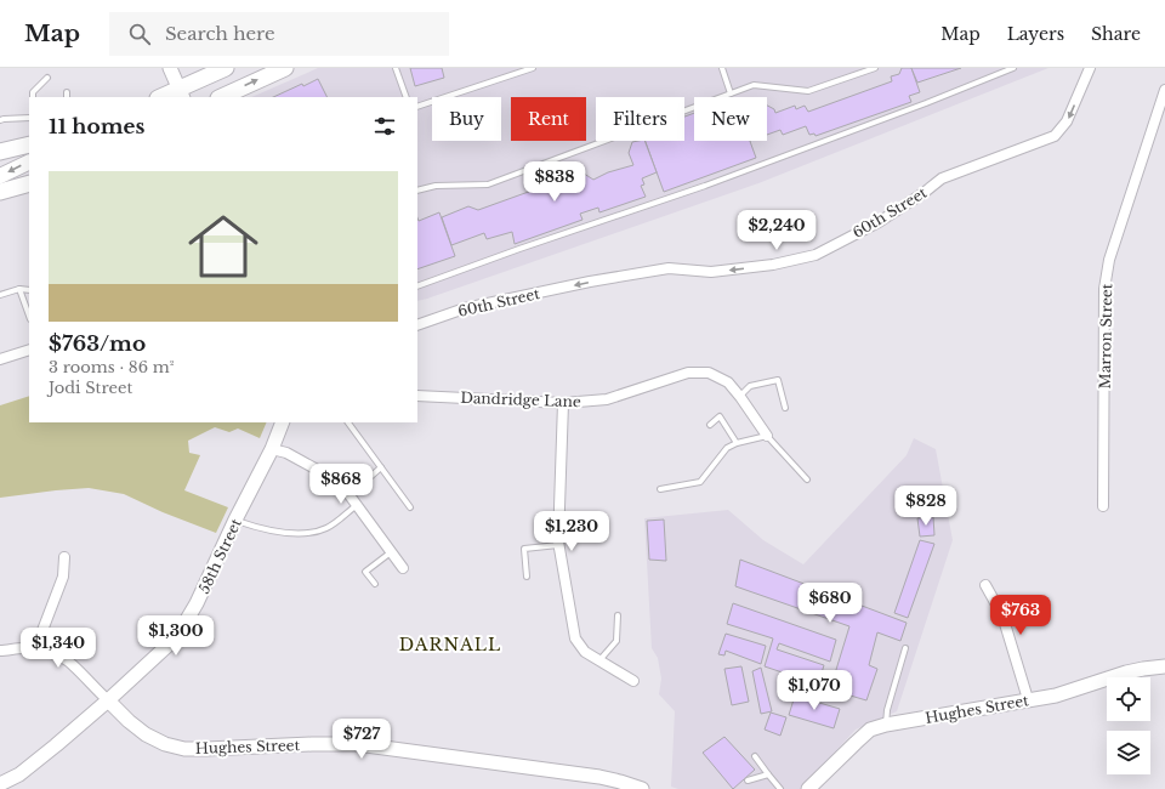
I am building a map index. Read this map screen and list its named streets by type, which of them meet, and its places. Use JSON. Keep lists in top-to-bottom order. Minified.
{"streets":{"street":["60th Street","Marron Street","Dandridge Lane","58th Street","Hughes Street"]},"crossings":[["58th Street","Hughes Street"]],"one_way":["60th Street"],"districts":["DARNALL"],"page":{"header":"Map","search":"Search here","nav":["Map","Layers","Share"],"chip":["Buy","Rent","Filters","New"],"heading":"11 homes","list":[{"name":"$763/mo","note":"3 rooms · 86 m² · Jodi Street"}],"price":["$838","$2,240","$868","$828","$1,230","$680","$763","$1,300","$1,340","$1,070","$727"]}}
